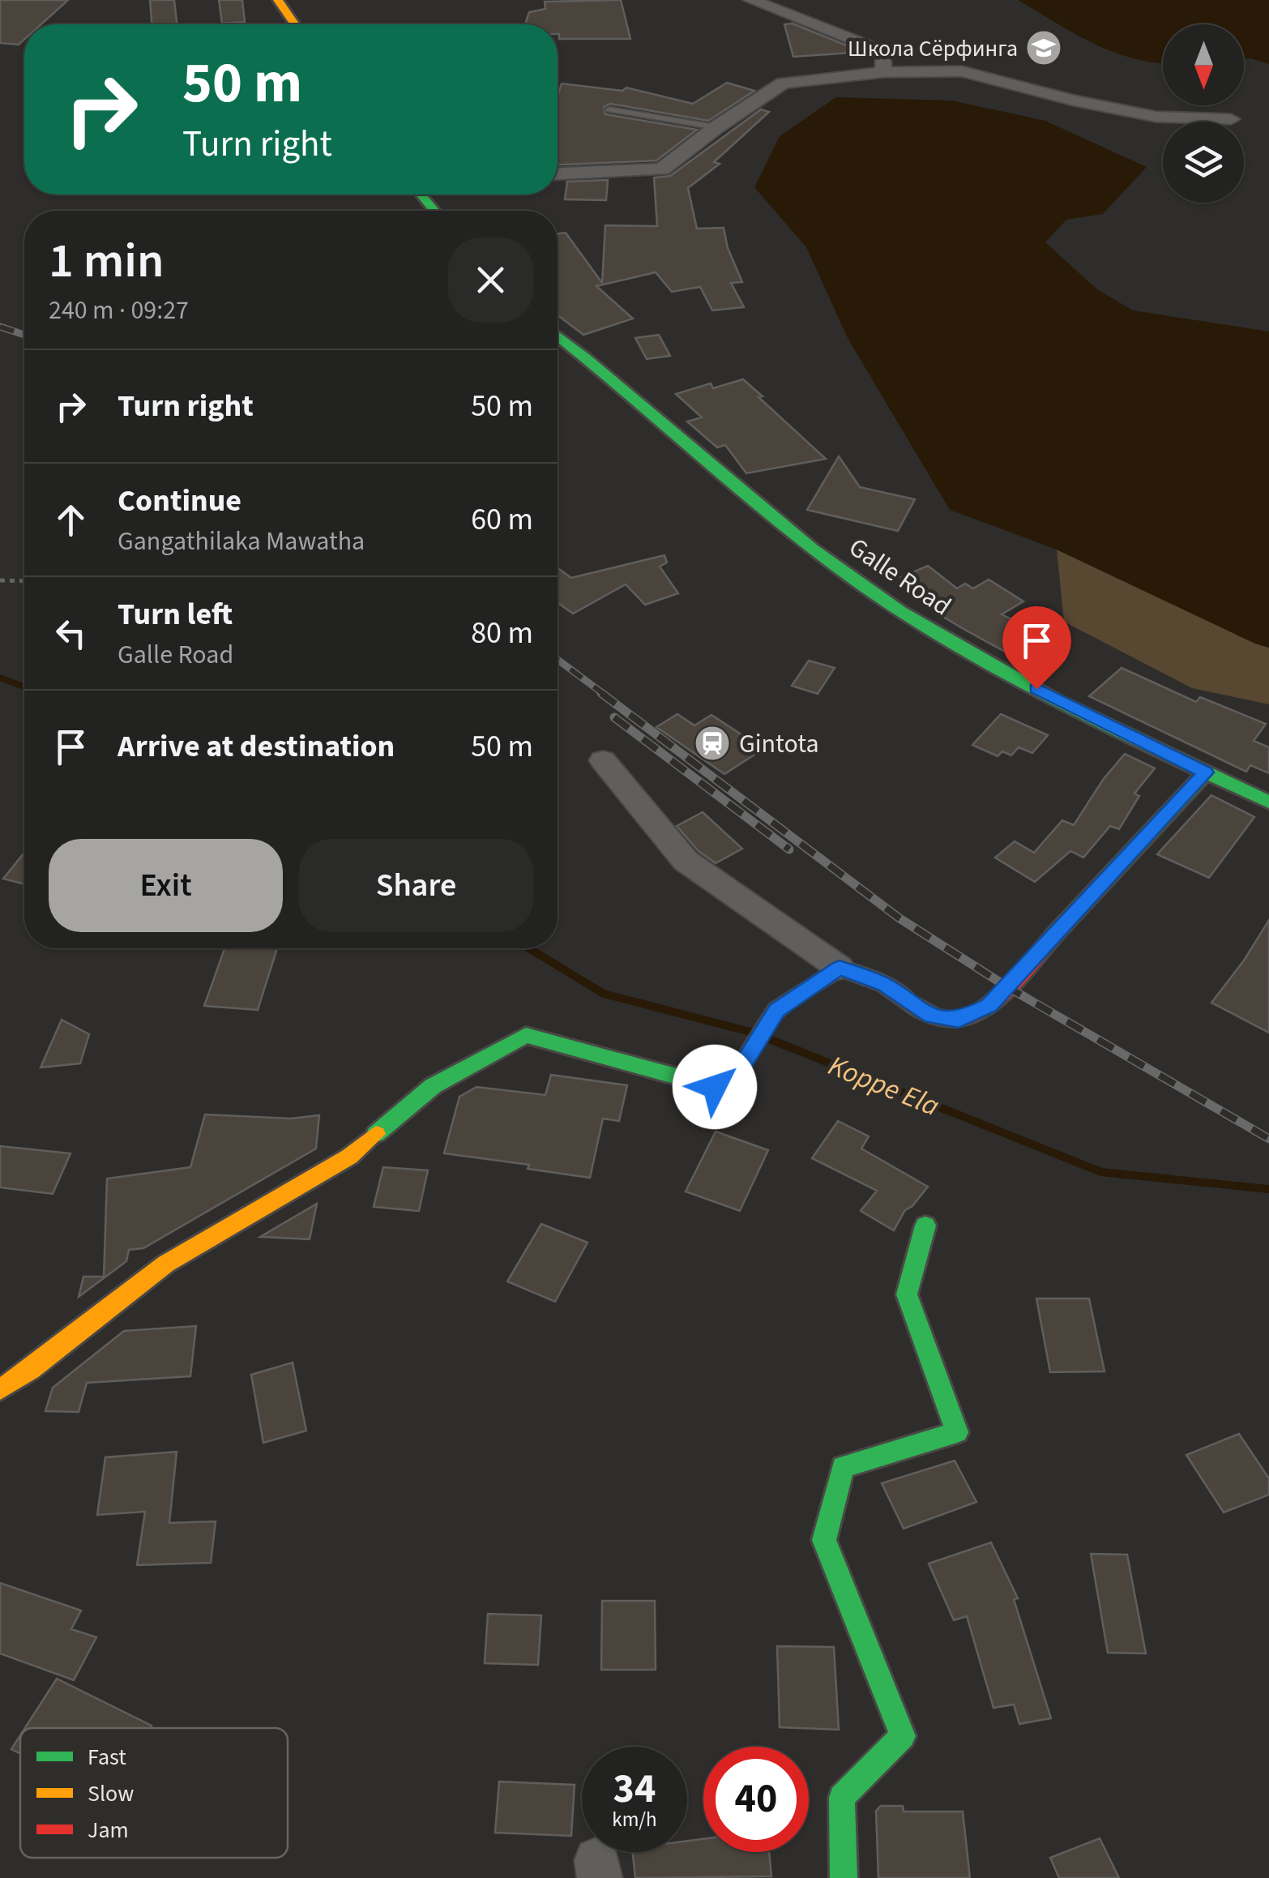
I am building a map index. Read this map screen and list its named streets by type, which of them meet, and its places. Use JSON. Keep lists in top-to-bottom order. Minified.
{"streets":{"main road":["Galle Road"]},"water":["Koppe Ela"],"places":{"school or university":["Школа Сёрфинга"],"station":["Gintota"]},"legend":["Fast","Slow","Jam"],"north":"bottom","page":{"turn":["50 m","Turn right"],"heading":["1 min","240 m · 09:27"],"list":[{"name":"Turn right","value":"50 m"},{"name":"Continue","note":"Gangathilaka Mawatha","value":"60 m"},{"name":"Turn left","note":"Galle Road","value":"80 m"},{"name":"Arrive at destination","value":"50 m"}],"buttons":["Exit","Share"],"speed":"34 km/h","limit":"40"}}
